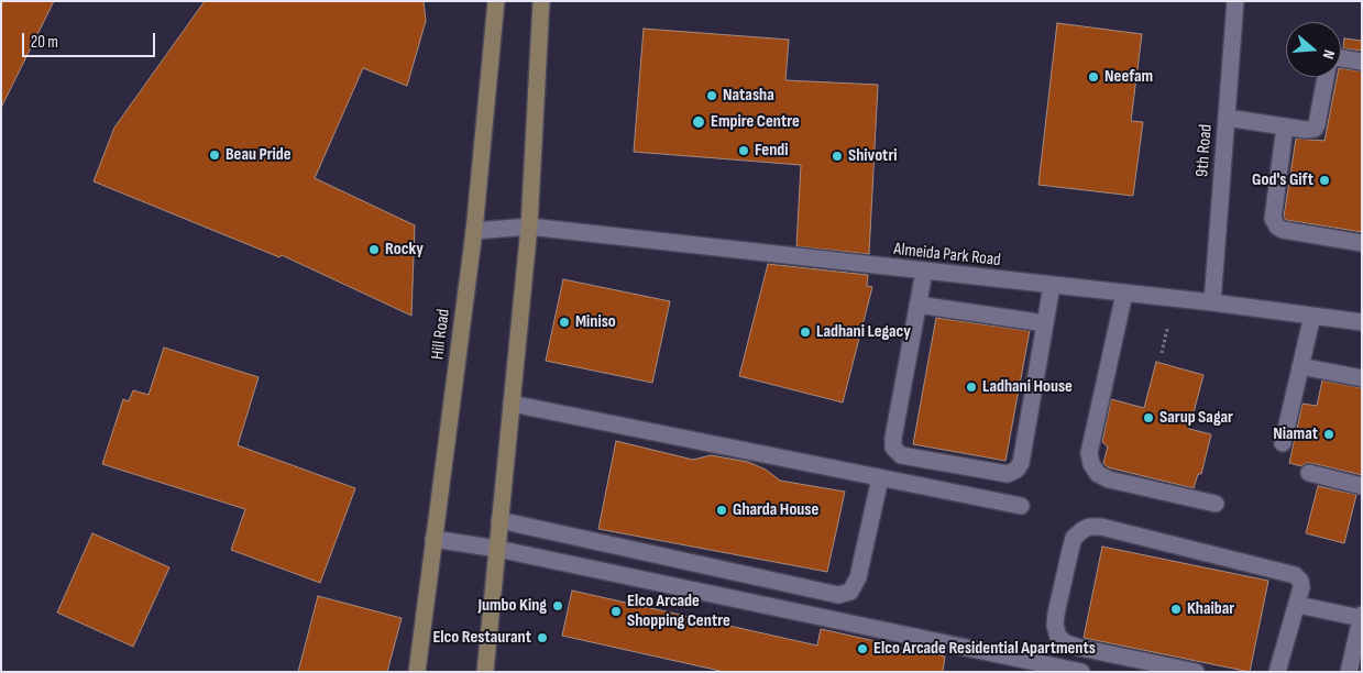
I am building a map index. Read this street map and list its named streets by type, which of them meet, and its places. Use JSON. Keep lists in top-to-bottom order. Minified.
{"streets":{"main road":["Hill Road"],"street":["9th Road","Almeida Park Road"]},"crossings":[["9th Road","Almeida Park Road"],["Almeida Park Road","Hill Road"]],"places":["Neefam","Natasha","Empire Centre","Fendi","Beau Pride","Shivotri","God's Gift","Rocky","Miniso","Ladhani Legacy","Ladhani House","Sarup Sagar","Niamat","Gharda House","Jumbo King","Khaibar","Elco Arcade Shopping Centre","Elco Restaurant","Elco Arcade Residential Apartments"],"scale_bar":"20 m","north":"right"}
